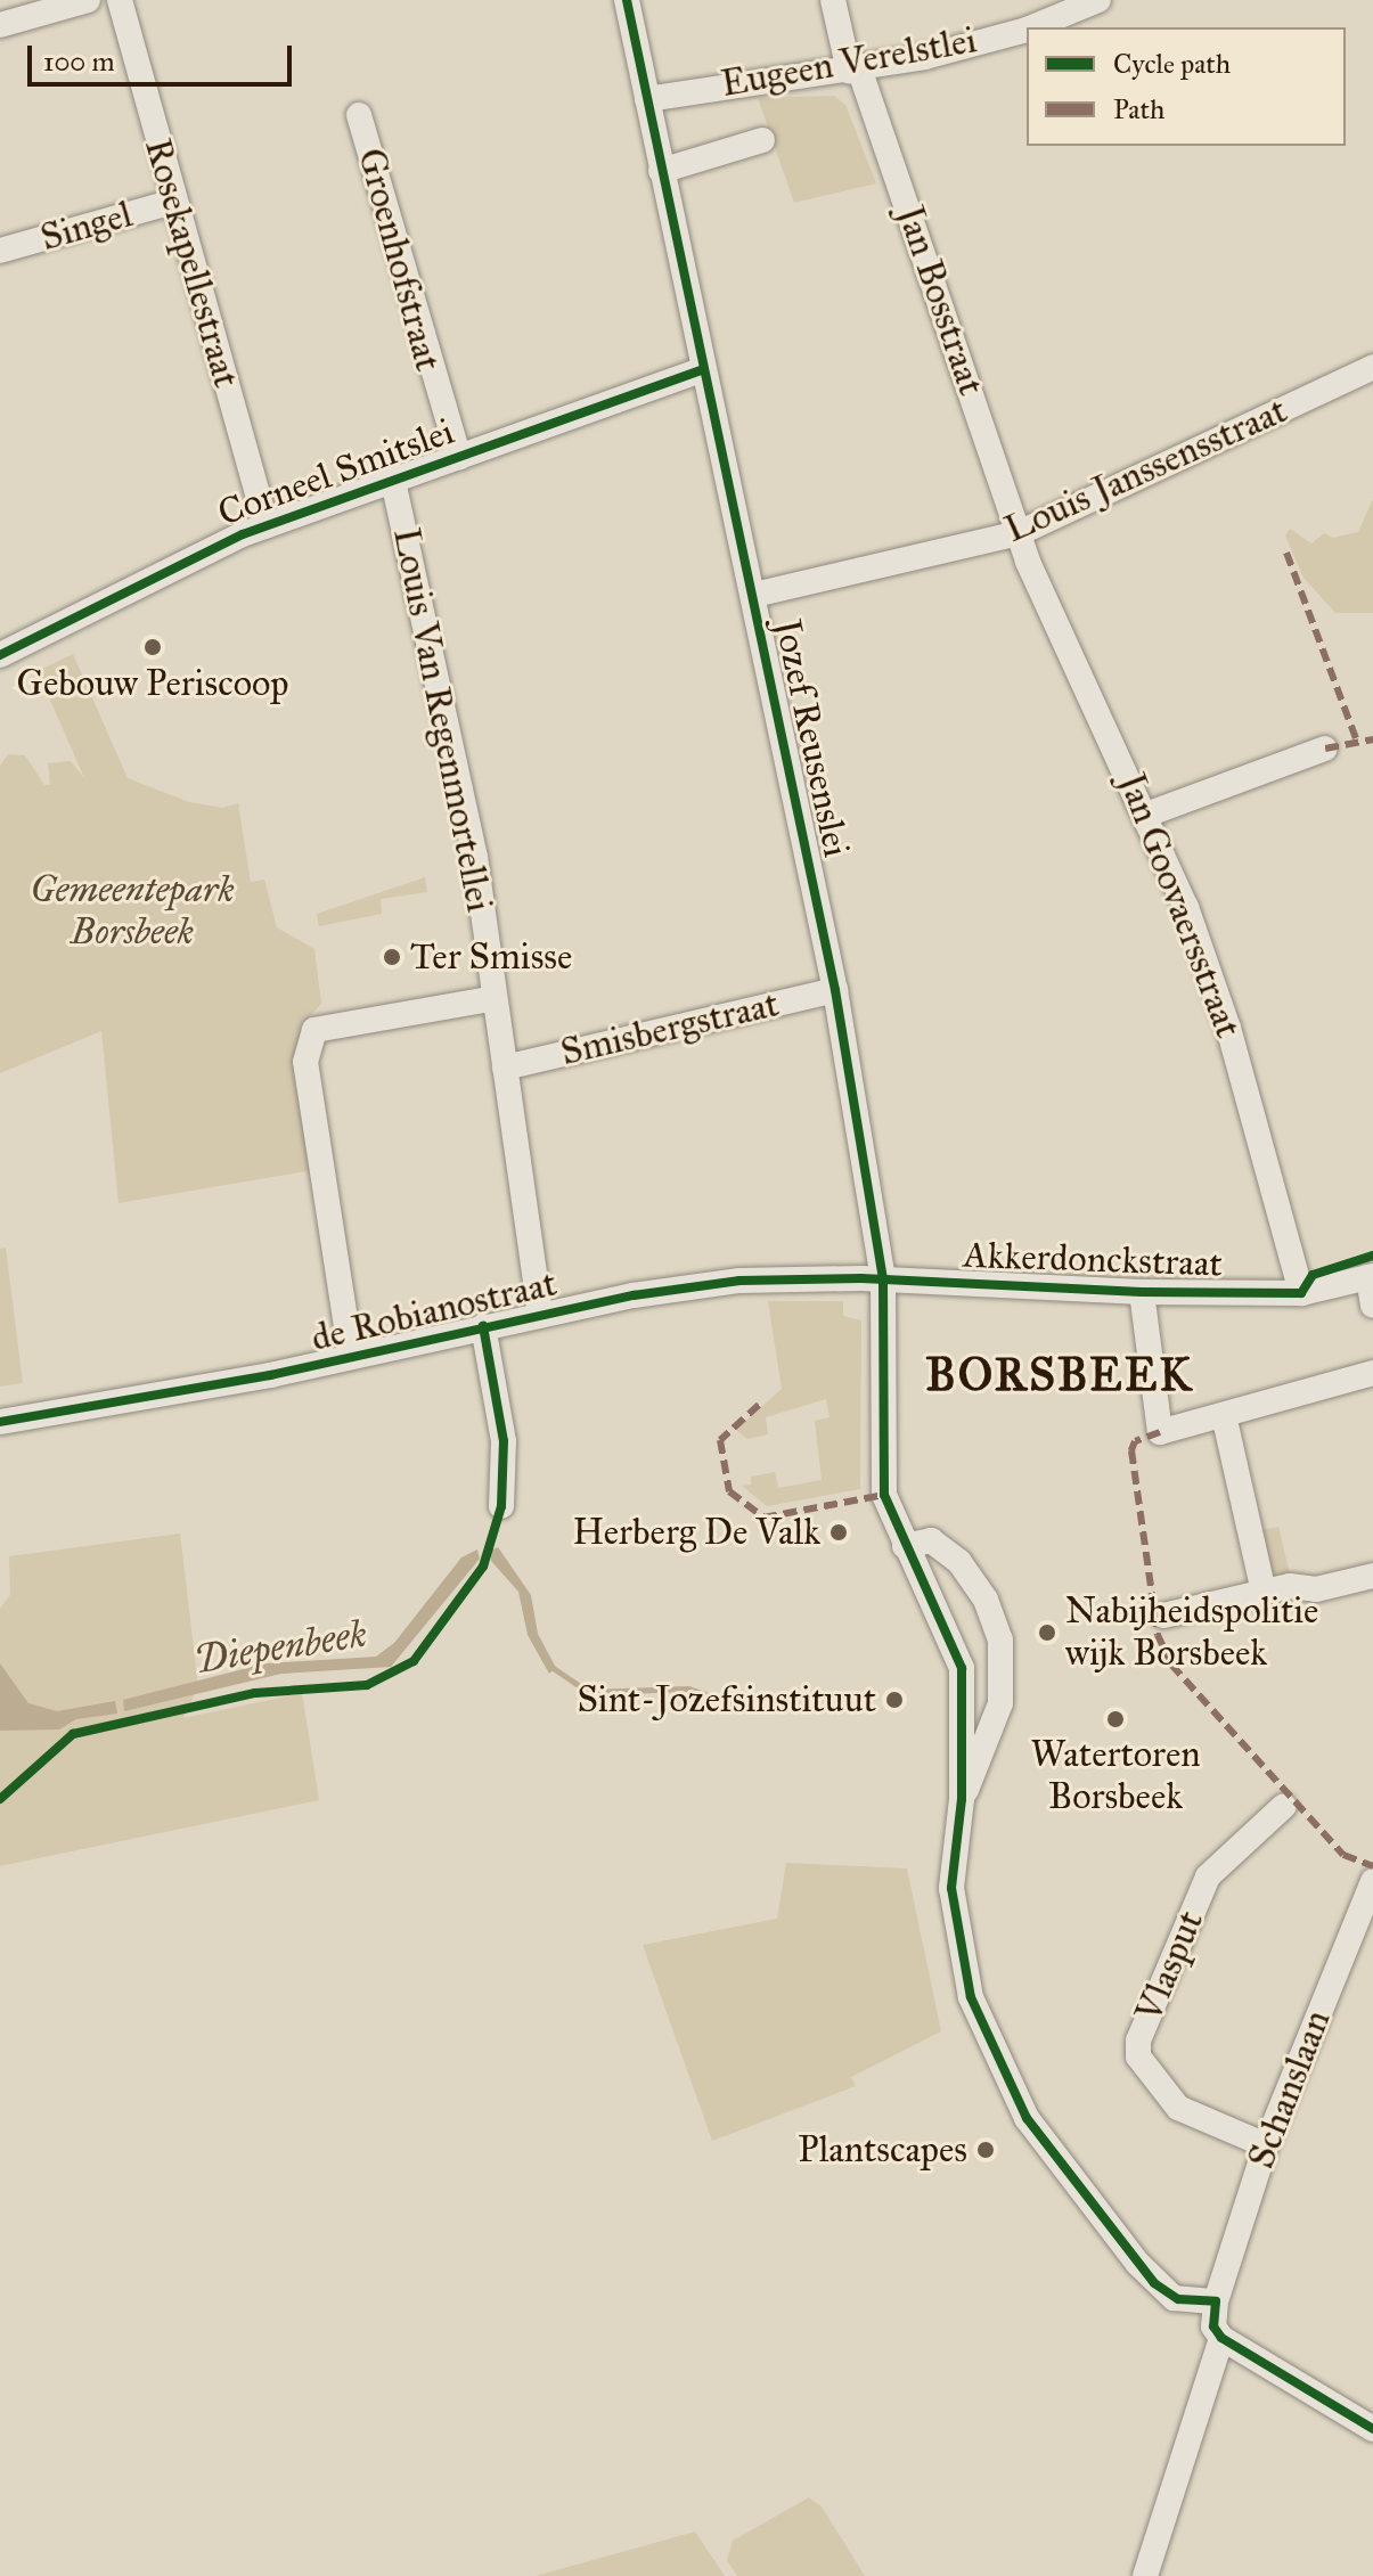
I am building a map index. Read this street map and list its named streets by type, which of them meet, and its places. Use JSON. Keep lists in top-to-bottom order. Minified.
{"streets":{"street":["Eugeen Verelstlei","Singel","Groenhofstraat","Rosekapellestraat","Jan Bosstraat","Louis Janssensstraat","Corneel Smitslei","Louis Van Regenmortellei","Jozef Reusenslei","Jan Goovaersstraat","Smisbergstraat","Akkerdonckstraat","de Robianostraat","Vlasput","Schanslaan"]},"crossings":[["Eugeen Verelstlei","Jan Bosstraat"],["Eugeen Verelstlei","Jozef Reusenslei"],["Singel","Rosekapellestraat"],["Groenhofstraat","Corneel Smitslei"],["Rosekapellestraat","Corneel Smitslei"],["Jan Bosstraat","Louis Janssensstraat"],["Jan Bosstraat","Jan Goovaersstraat"],["Louis Janssensstraat","Jozef Reusenslei"],["Louis Janssensstraat","Jan Goovaersstraat"],["Corneel Smitslei","Louis Van Regenmortellei"],["Corneel Smitslei","Jozef Reusenslei"],["Louis Van Regenmortellei","Smisbergstraat"],["Louis Van Regenmortellei","de Robianostraat"],["Jozef Reusenslei","Smisbergstraat"],["Jozef Reusenslei","Akkerdonckstraat"],["Jozef Reusenslei","de Robianostraat"],["Jan Goovaersstraat","Akkerdonckstraat"],["Akkerdonckstraat","de Robianostraat"],["Vlasput","Schanslaan"]],"districts":["BORSBEEK"],"water":["Diepenbeek"],"parks":["Gemeentepark Borsbeek"],"places":["Gebouw Periscoop","Ter Smisse","Herberg De Valk","Nabijheidspolitie wijk Borsbeek","Sint-Jozefsinstituut","Watertoren Borsbeek","Plantscapes"],"legend":["Cycle path","Path"],"scale_bar":"100 m"}
